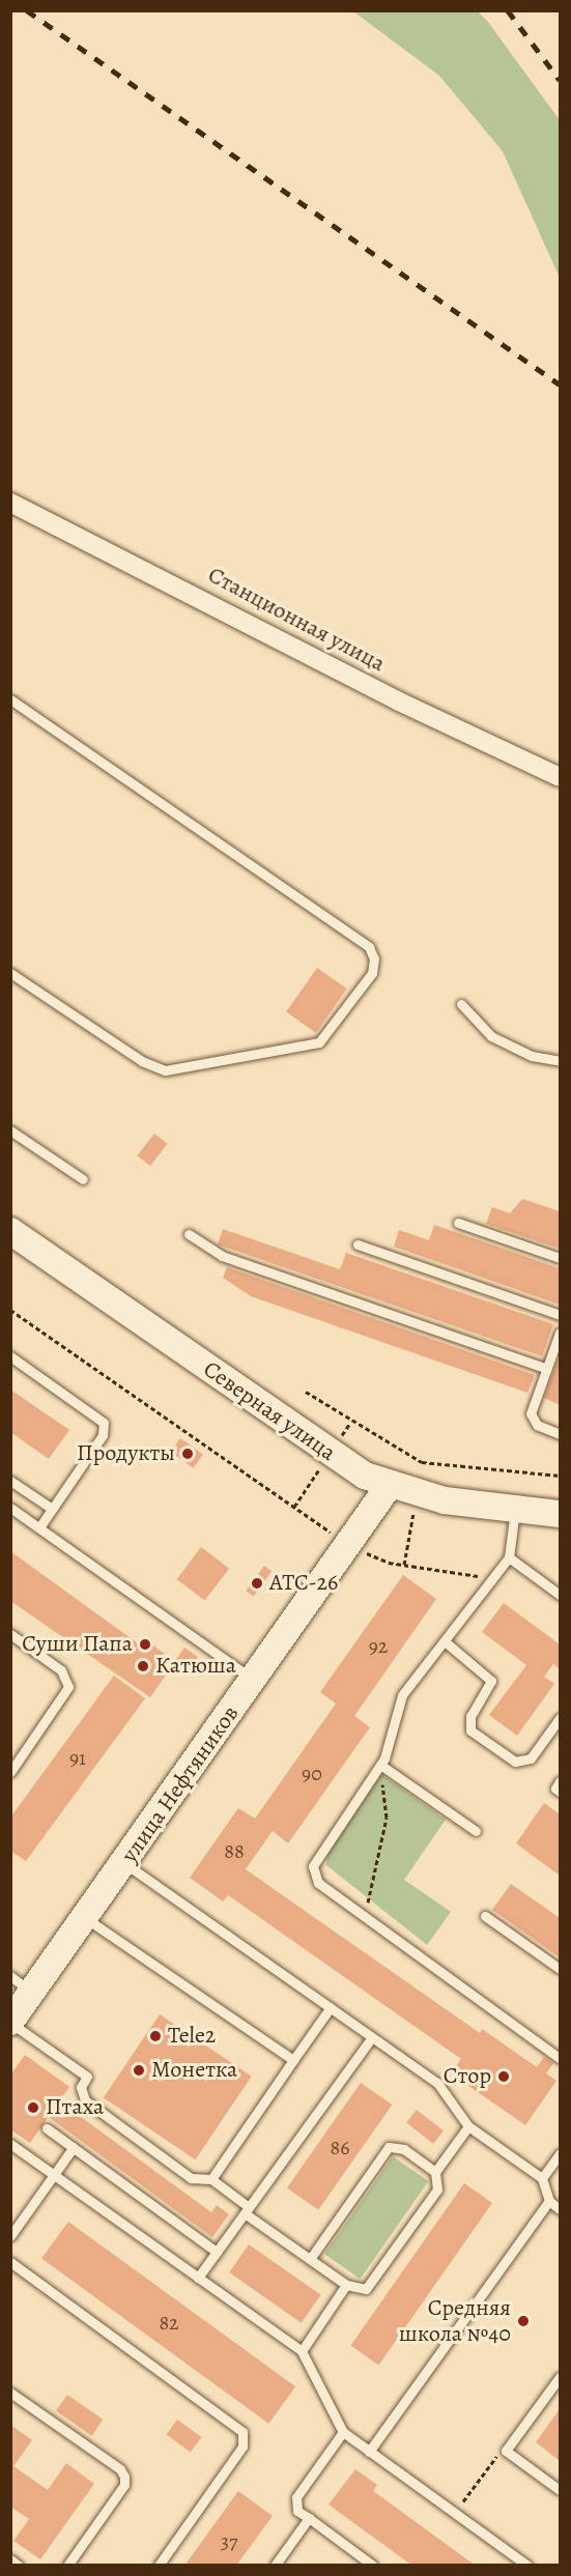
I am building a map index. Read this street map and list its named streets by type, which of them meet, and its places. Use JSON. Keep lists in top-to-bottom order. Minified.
{"streets":{"main road":["Северная улица","улица Нефтяников"],"street":["Станционная улица"]},"crossings":[["Северная улица","улица Нефтяников"]],"places":["Продукты","АТС-26","Суши Папа","Катюша","Tele2","Монетка","Стор","Птаха","Средняя школа №40"],"house_numbers":["92","91","90","88","86","82","37"]}
